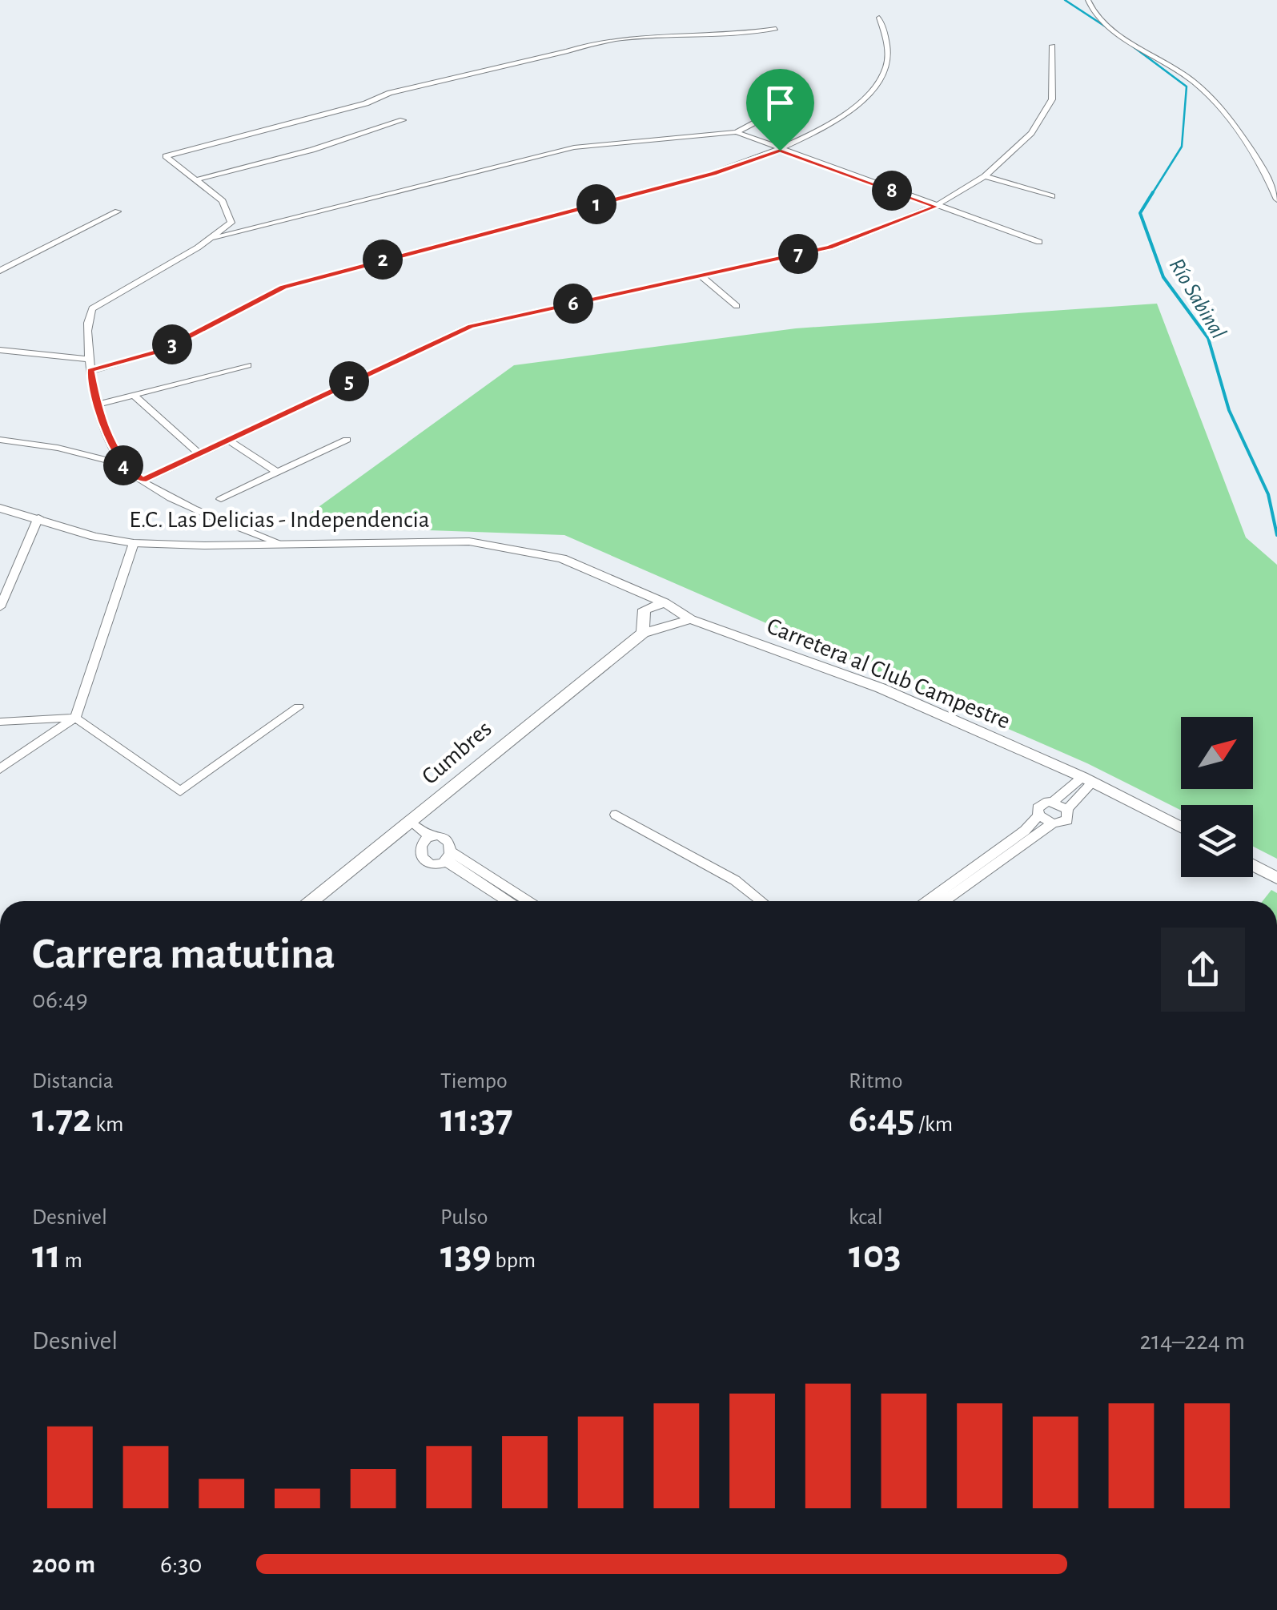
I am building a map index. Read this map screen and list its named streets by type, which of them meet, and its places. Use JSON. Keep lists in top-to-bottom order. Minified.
{"streets":{"street":["E.C. Las Delicias - Independencia","Carretera al Club Campestre","Cumbres"]},"crossings":[["E.C. Las Delicias - Independencia","Carretera al Club Campestre"],["Carretera al Club Campestre","Cumbres"]],"water":["Río Sabinal"],"north":"top right","page":{"pins":["8","1","7","2","6","3","5","4"],"heading":["Carrera matutina","06:49"],"stats":[["Distancia","1.72 km"],["Tiempo","11:37"],["Ritmo","6:45 /km"],["Desnivel","11 m"],["Pulso","139 bpm"],["kcal","103"]],"chart":["Desnivel","214–224 m"],"list":[{"name":"200 m","note":"6:30"}]}}
